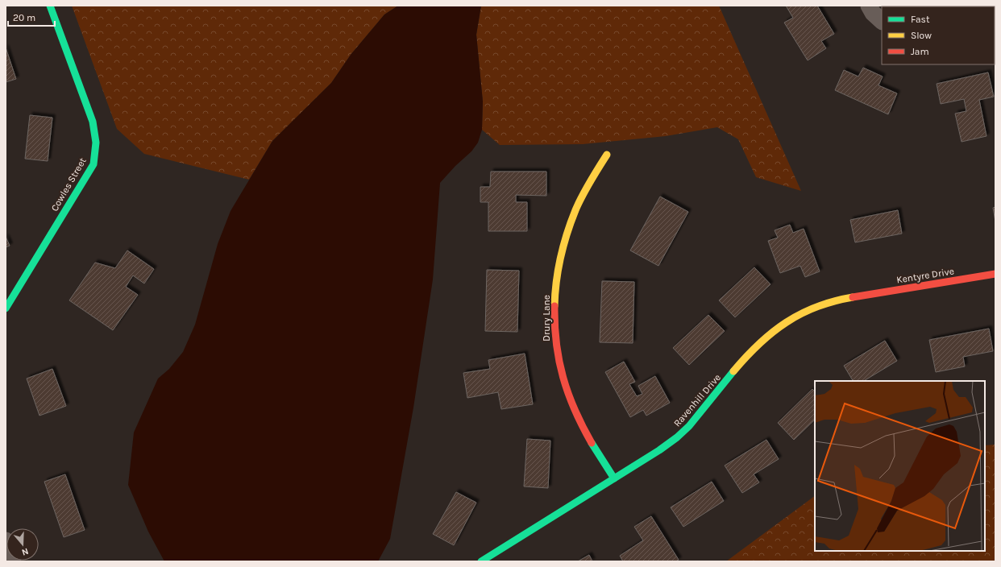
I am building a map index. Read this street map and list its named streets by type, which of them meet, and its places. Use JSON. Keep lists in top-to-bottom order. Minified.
{"streets":{"street":["Cowles Street","Kentyre Drive","Drury Lane","Ravenhill Drive"]},"crossings":[["Kentyre Drive","Ravenhill Drive"],["Drury Lane","Ravenhill Drive"]],"legend":["Fast","Slow","Jam"],"scale_bar":"20 m","north":"bottom"}
